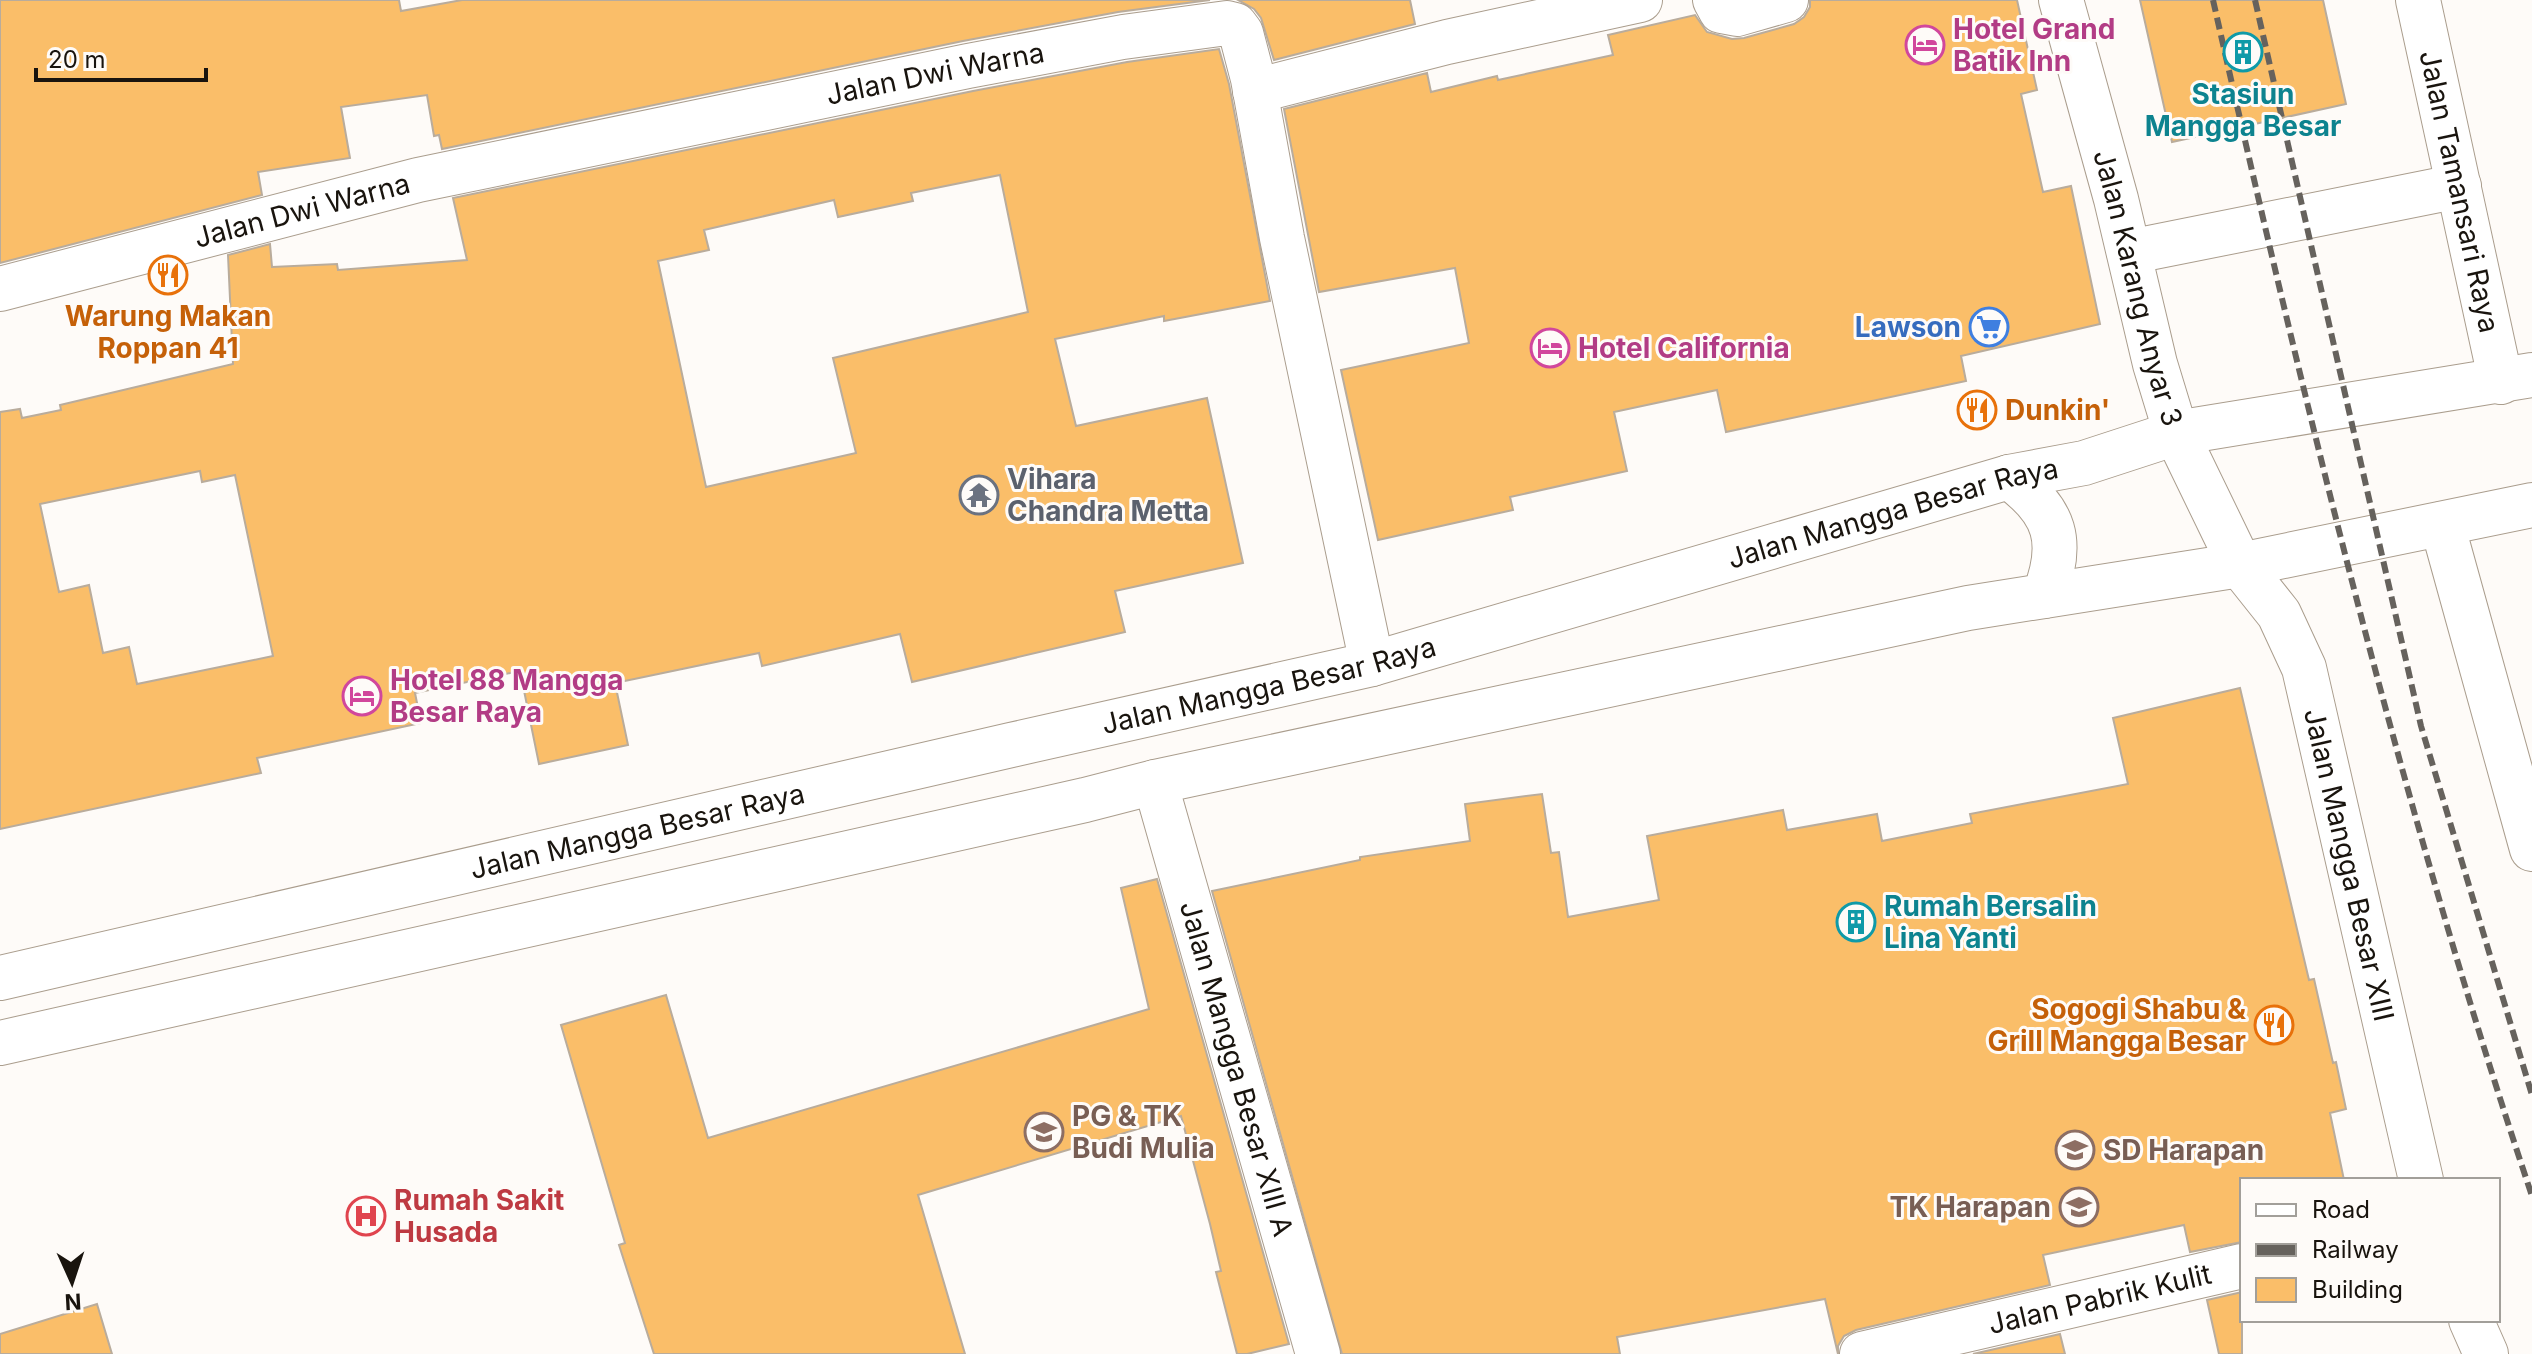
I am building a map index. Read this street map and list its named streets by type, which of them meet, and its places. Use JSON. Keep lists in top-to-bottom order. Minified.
{"streets":{"street":["Jalan Dwi Warna","Jalan Tamansari Raya","Jalan Karang Anyar 3","Jalan Mangga Besar Raya","Jalan Mangga Besar XIII","Jalan Mangga Besar XIII A","Jalan Pabrik Kulit"]},"crossings":[["Jalan Dwi Warna","Jalan Mangga Besar Raya"],["Jalan Tamansari Raya","Jalan Mangga Besar Raya"],["Jalan Karang Anyar 3","Jalan Mangga Besar Raya"],["Jalan Karang Anyar 3","Jalan Mangga Besar XIII"]],"places":{"hotel":["Hotel Grand Batik Inn","Hotel California","Hotel 88 Mangga Besar Raya"],"building":["Stasiun Mangga Besar","Rumah Bersalin Lina Yanti"],"restaurant":["Warung Makan Roppan 41","Dunkin'","Sogogi Shabu & Grill Mangga Besar"],"supermarket":["Lawson"],"temple":["Vihara Chandra Metta"],"school or university":["PG & TK Budi Mulia","SD Harapan","TK Harapan"],"hospital":["Rumah Sakit Husada"]},"legend":["Road","Railway","Building"],"scale_bar":"20 m","north":"bottom"}
